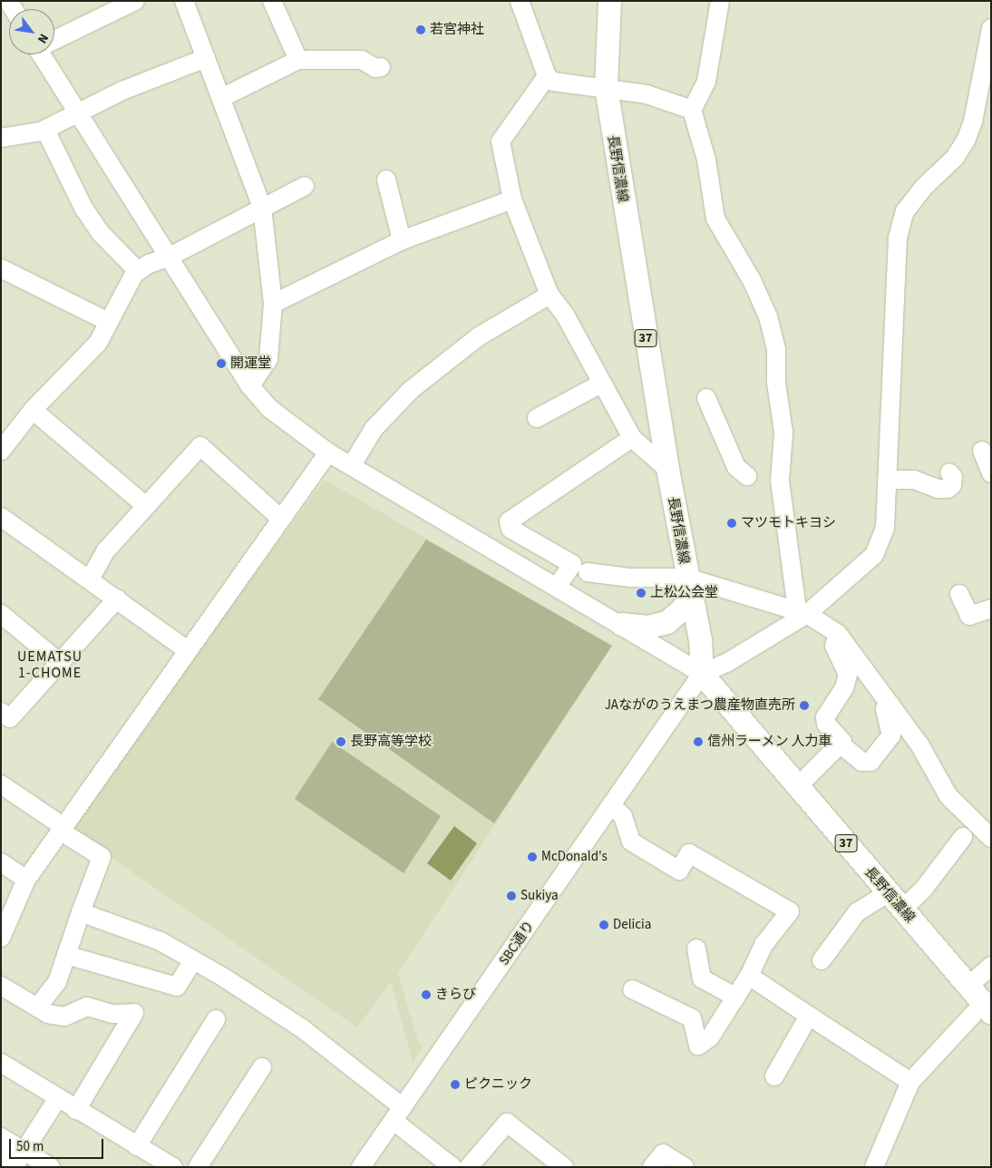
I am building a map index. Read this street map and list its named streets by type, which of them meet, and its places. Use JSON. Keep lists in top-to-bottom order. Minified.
{"streets":{"main road":["長野信濃線","37"],"street":["SBC通り"]},"crossings":[["長野信濃線","SBC通り"]],"districts":["UEMATSU 1-CHOME"],"places":["若宮神社","開運堂","マツモトキヨシ","上松公会堂","JAながのうえまつ農産物直売所","長野高等学校","信州ラーメン 人力車","McDonald's","Sukiya","Delicia","きらび","ピクニック"],"scale_bar":"50 m","north":"bottom right"}
